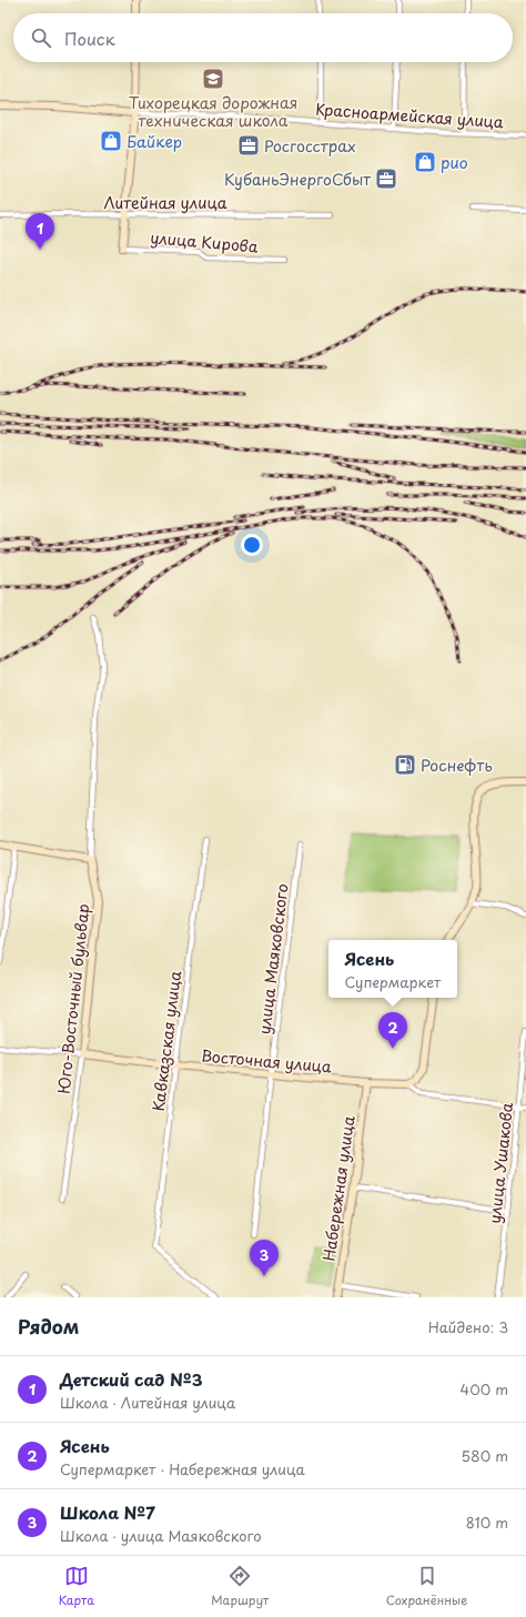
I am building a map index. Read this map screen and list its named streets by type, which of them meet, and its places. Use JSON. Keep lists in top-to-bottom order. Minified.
{"streets":{"main road":["Красноармейская улица","Юго-Восточный бульвар","Восточная улица","Набережная улица"],"street":["Литейная улица","улица Кирова","улица Маяковского","Кавказская улица","улица Ушакова"]},"crossings":[["улица Маяковского","Восточная улица"],["Юго-Восточный бульвар","Восточная улица"],["Кавказская улица","Восточная улица"],["Восточная улица","улица Ушакова"],["Восточная улица","Набережная улица"]],"places":{"school or university":["Тихорецкая дорожная техническая школа"],"shop":["Байкер","рио"],"office":["Росгосстрах","КубаньЭнергоСбыт"],"fuel station":["Роснефть"]},"page":{"search":"Поиск","pins":["1","2","3"],"popup":["Ясень","Супермаркет"],"heading":["Рядом","Найдено: 3"],"list":[{"mark":"1","name":"Детский сад №3","note":"Школа · Литейная улица","value":"400 m"},{"mark":"2","name":"Ясень","note":"Супермаркет · Набережная улица","value":"580 m"},{"mark":"3","name":"Школа №7","note":"Школа · улица Маяковского","value":"810 m"}],"nav":["Карта","Маршрут","Сохранённые"]}}
